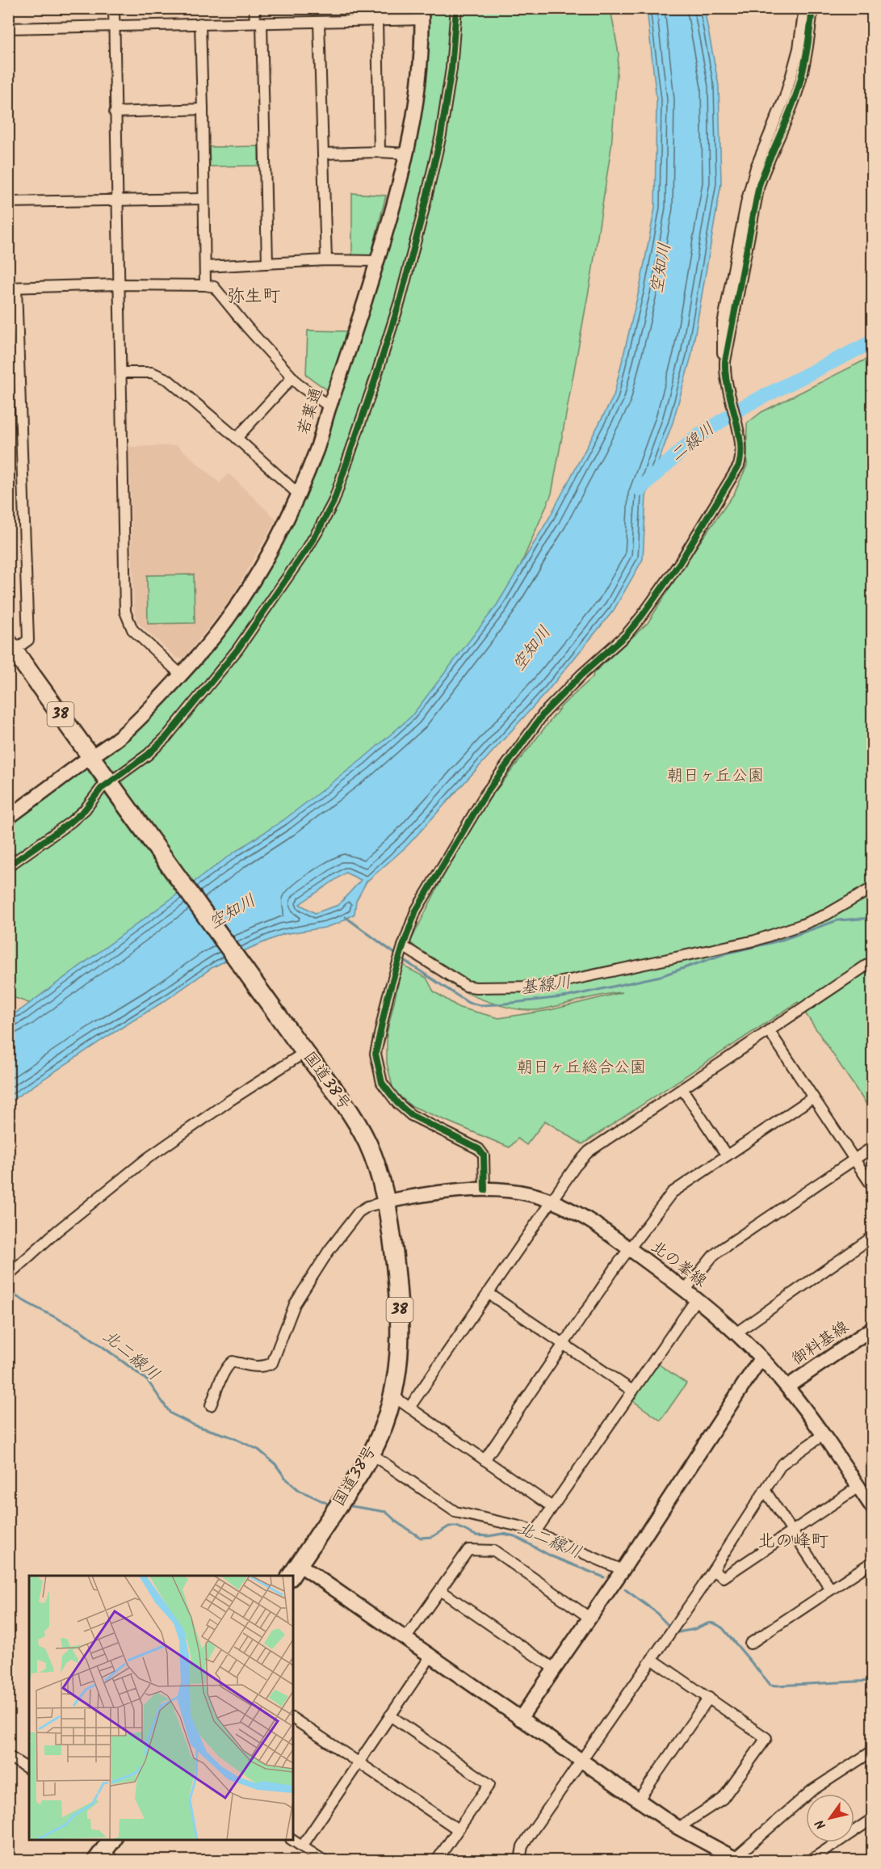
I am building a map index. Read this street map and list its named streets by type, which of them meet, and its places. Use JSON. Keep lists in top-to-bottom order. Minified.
{"streets":{"highway":["38","国道38号"],"street":["若葉通","北の峯線","御料基線"]},"crossings":[["若葉通","国道38号"],["国道38号","北の峯線"],["北の峯線","御料基線"]],"districts":["弥生町","北の峰町"],"water":["空知川","二線川","基線川","北二線川"],"parks":["朝日ヶ丘公園","朝日ヶ丘総合公園"],"north":"bottom left"}
